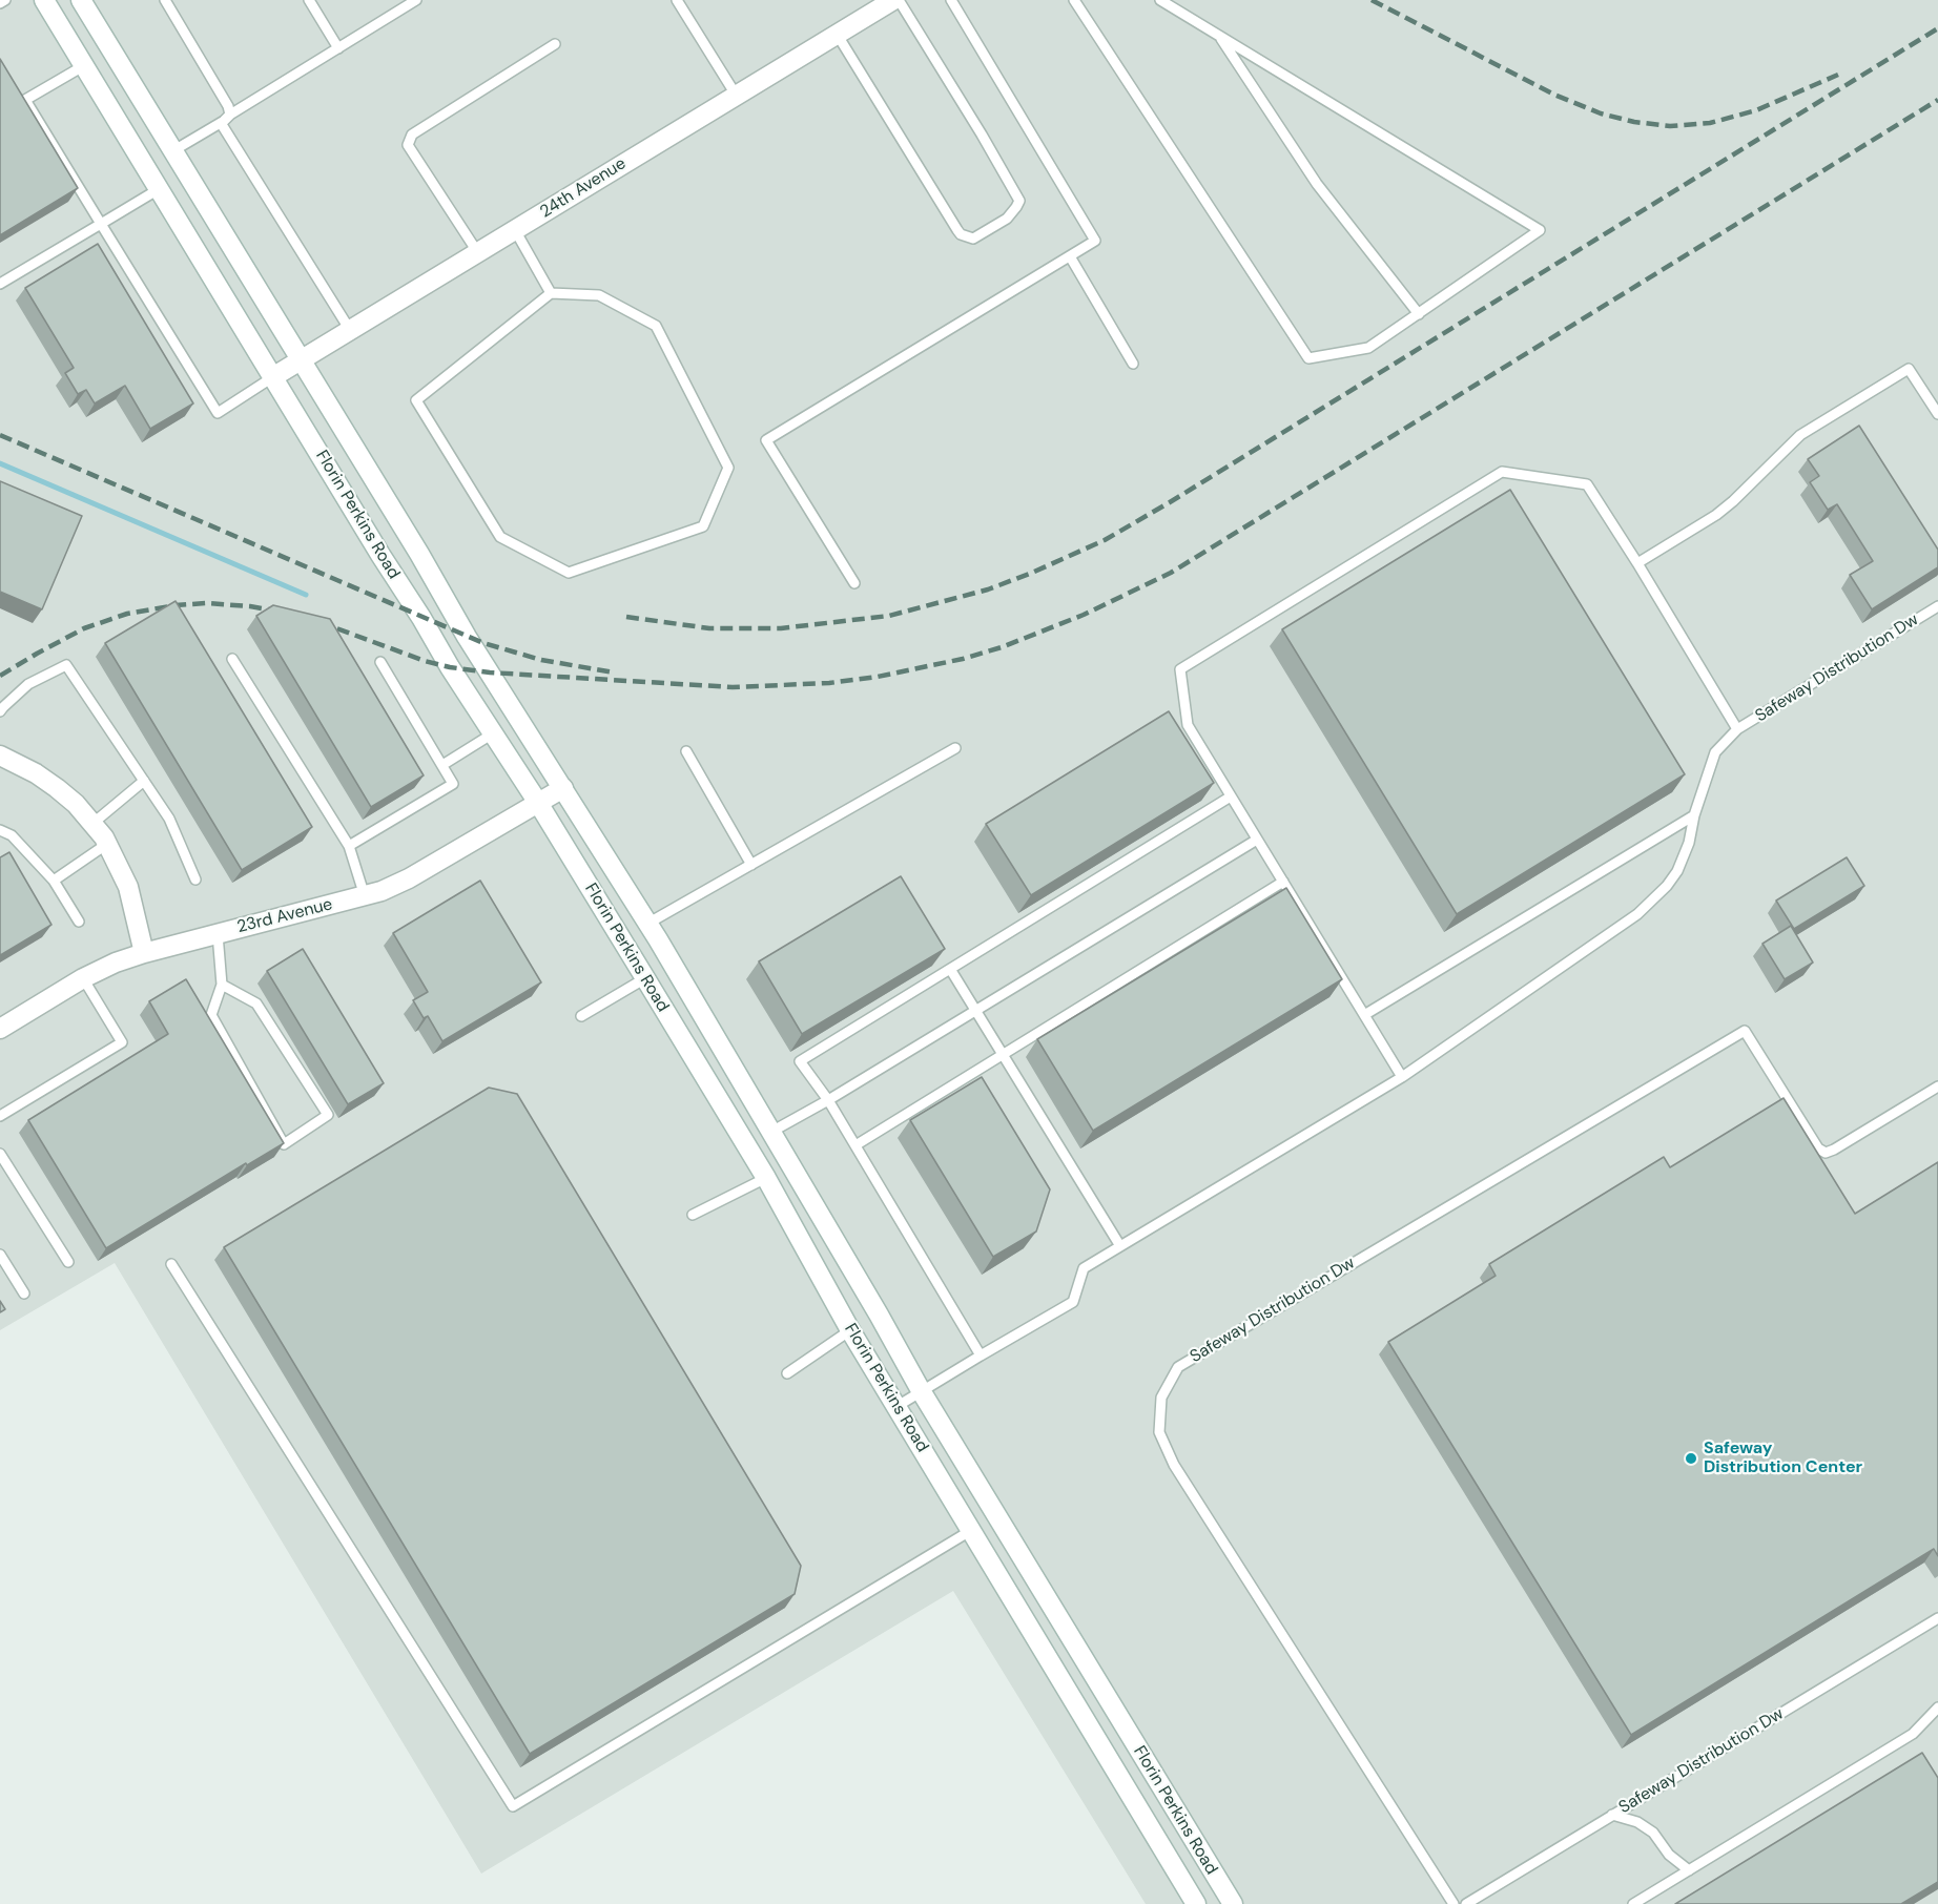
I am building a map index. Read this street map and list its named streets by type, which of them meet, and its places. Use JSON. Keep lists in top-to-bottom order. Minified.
{"streets":{"main road":["24th Avenue","Florin Perkins Road","23rd Avenue"],"lane":["Safeway Distribution Dw"]},"crossings":[["24th Avenue","Florin Perkins Road"],["Florin Perkins Road","Safeway Distribution Dw"],["Florin Perkins Road","23rd Avenue"]],"places":["Safeway Distribution Center"]}
